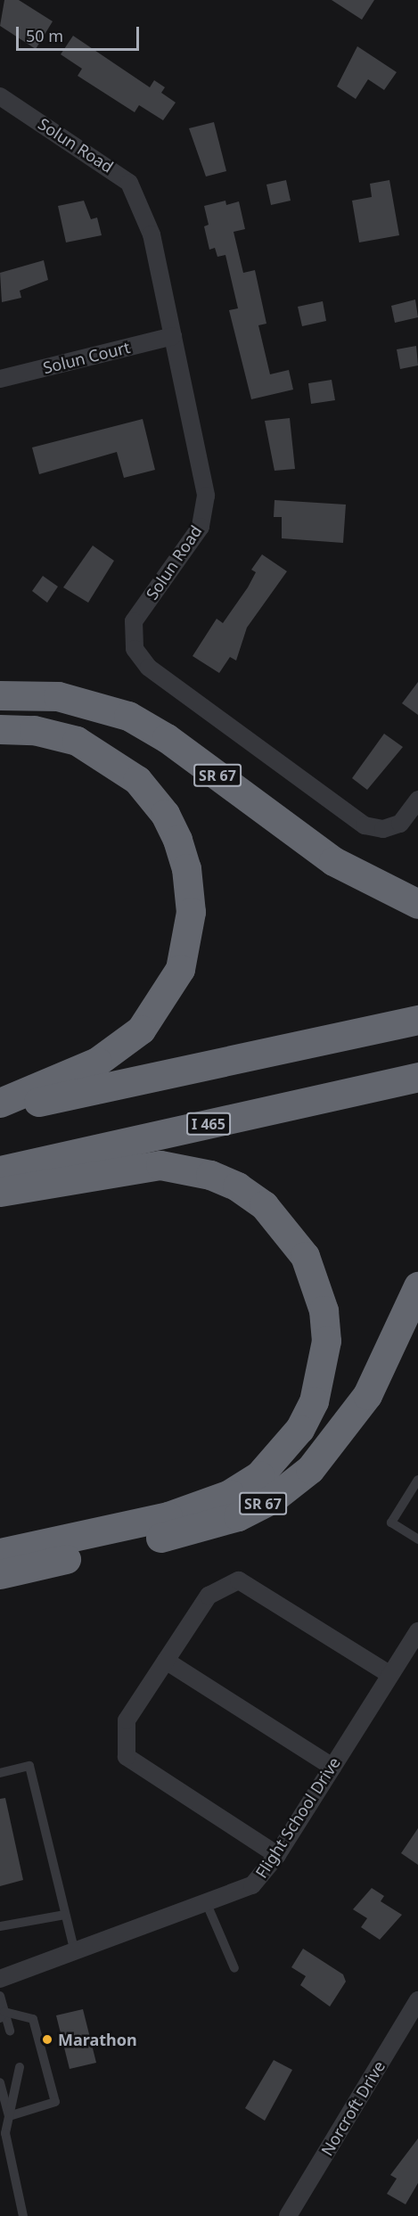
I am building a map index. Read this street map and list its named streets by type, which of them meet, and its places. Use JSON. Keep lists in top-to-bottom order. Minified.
{"streets":{"highway":["SR 67","I 465"],"street":["Solun Road","Solun Court","Flight School Drive","Norcroft Drive"]},"crossings":[["Solun Road","Solun Court"]],"places":["Marathon"],"scale_bar":"50 m"}
